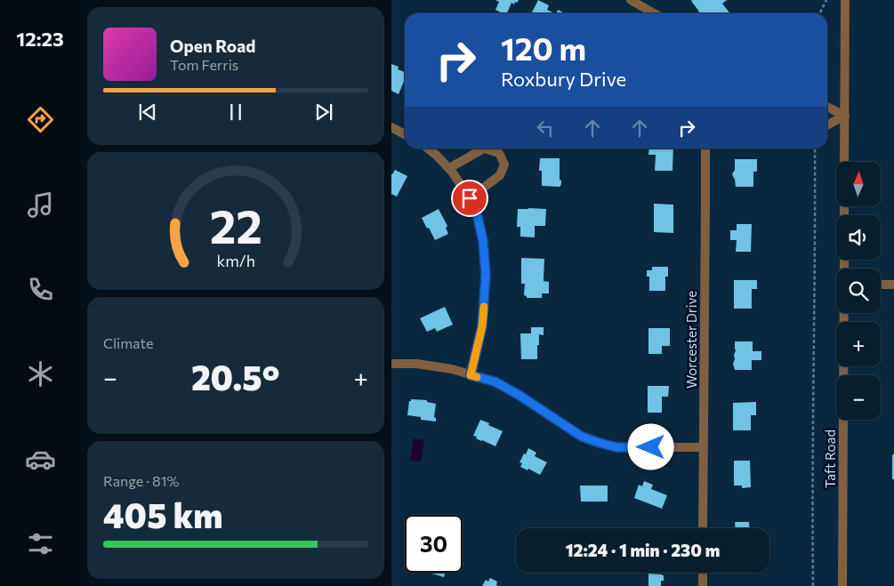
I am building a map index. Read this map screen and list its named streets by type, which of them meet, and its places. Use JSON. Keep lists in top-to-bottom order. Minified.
{"streets":{"street":["Worcester Drive","Taft Road"]},"north":"top","page":{"tabs":"12:23","turn":["120 m","Roxbury Drive"],"song":["Open Road","Tom Ferris"],"map_buttons":["+","−"],"tile":["Climate",["Range · 81%","405 km"]],"heat":["−","20.5°","+"],"limit":"30","trip":"12:24 · 1 min · 230 m","gauge":["22","km/h"]}}
